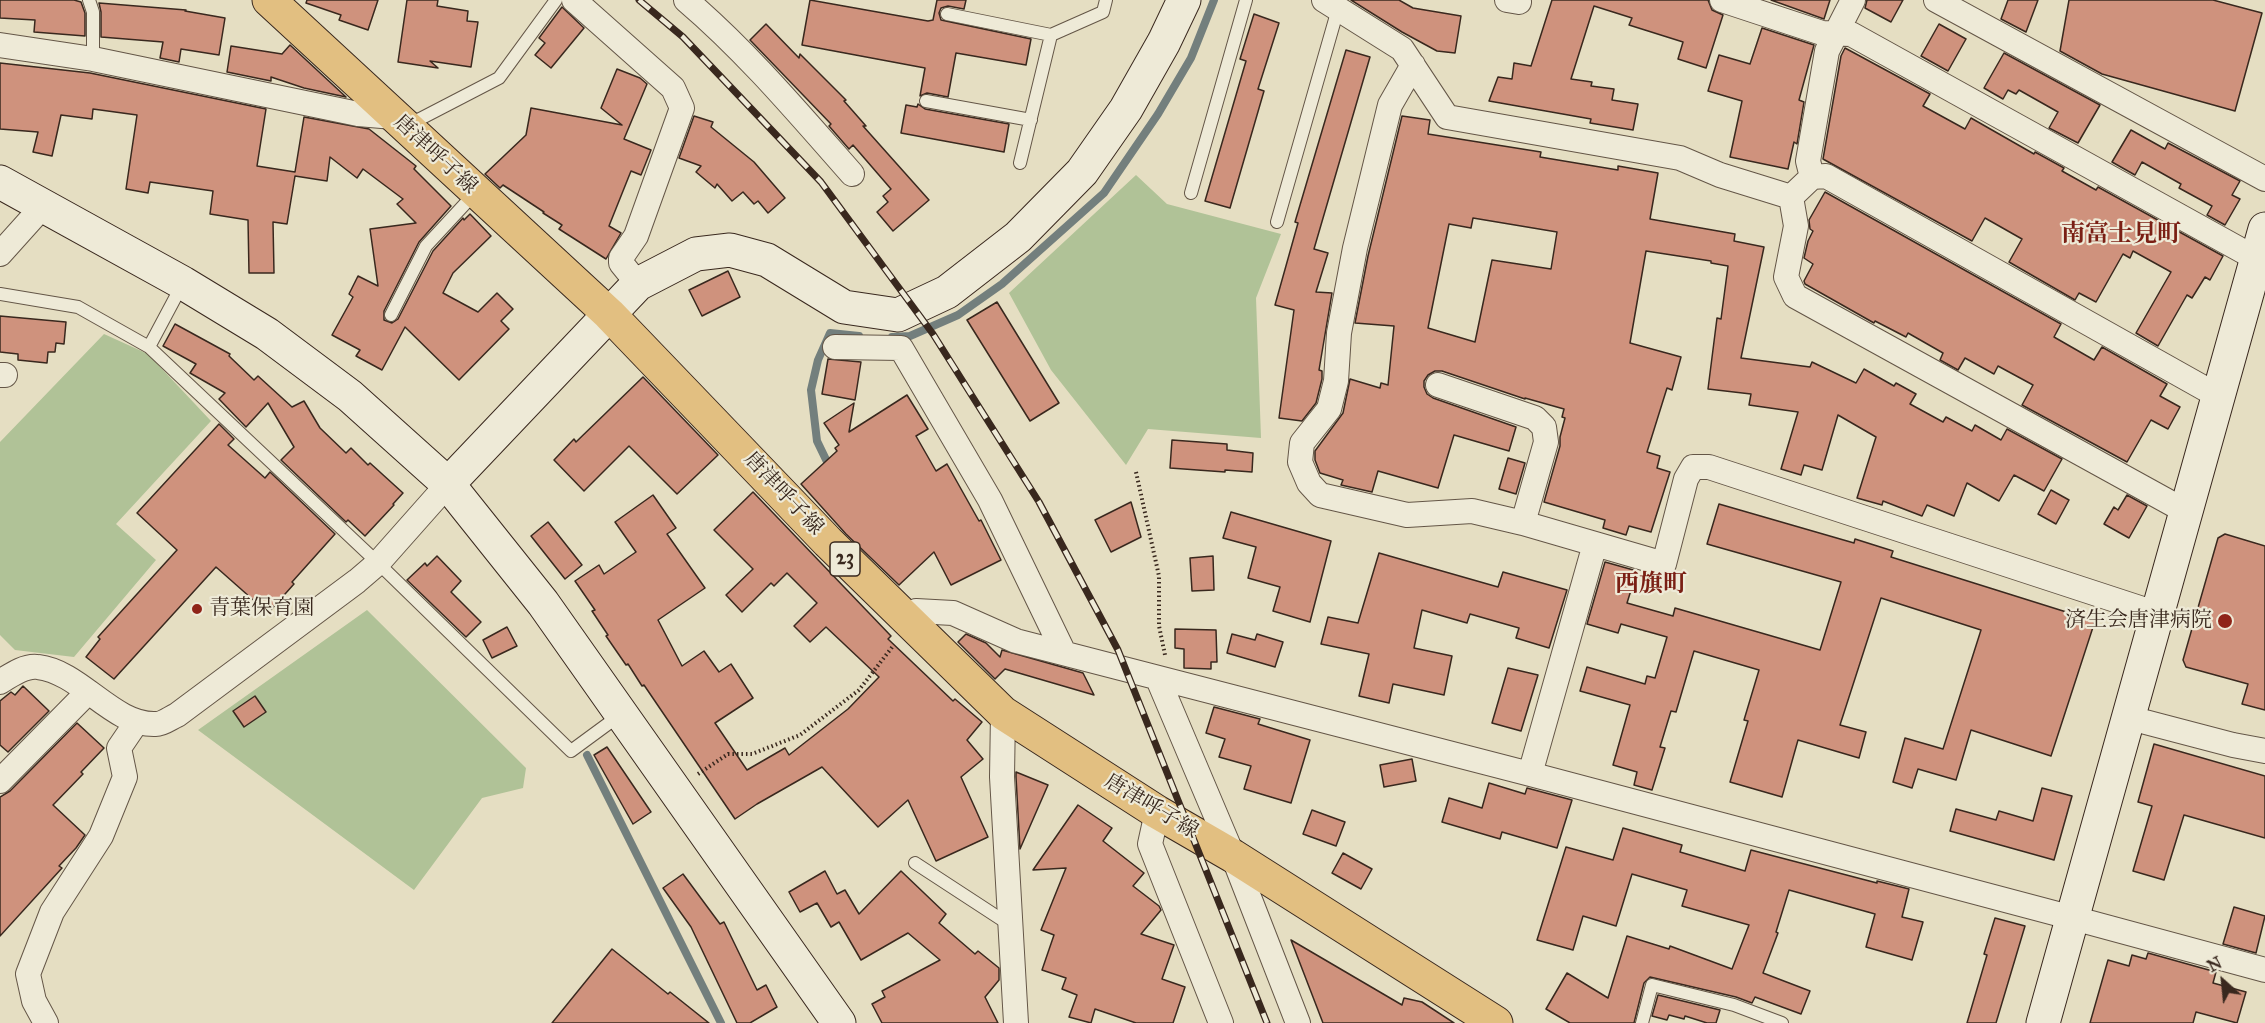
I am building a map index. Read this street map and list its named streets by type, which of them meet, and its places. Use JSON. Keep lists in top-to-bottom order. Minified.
{"streets":{"main road":["唐津呼子線","23"]},"districts":["南富士見町","西旗町"],"places":["青葉保育園","済生会唐津病院"],"north":"top left"}
